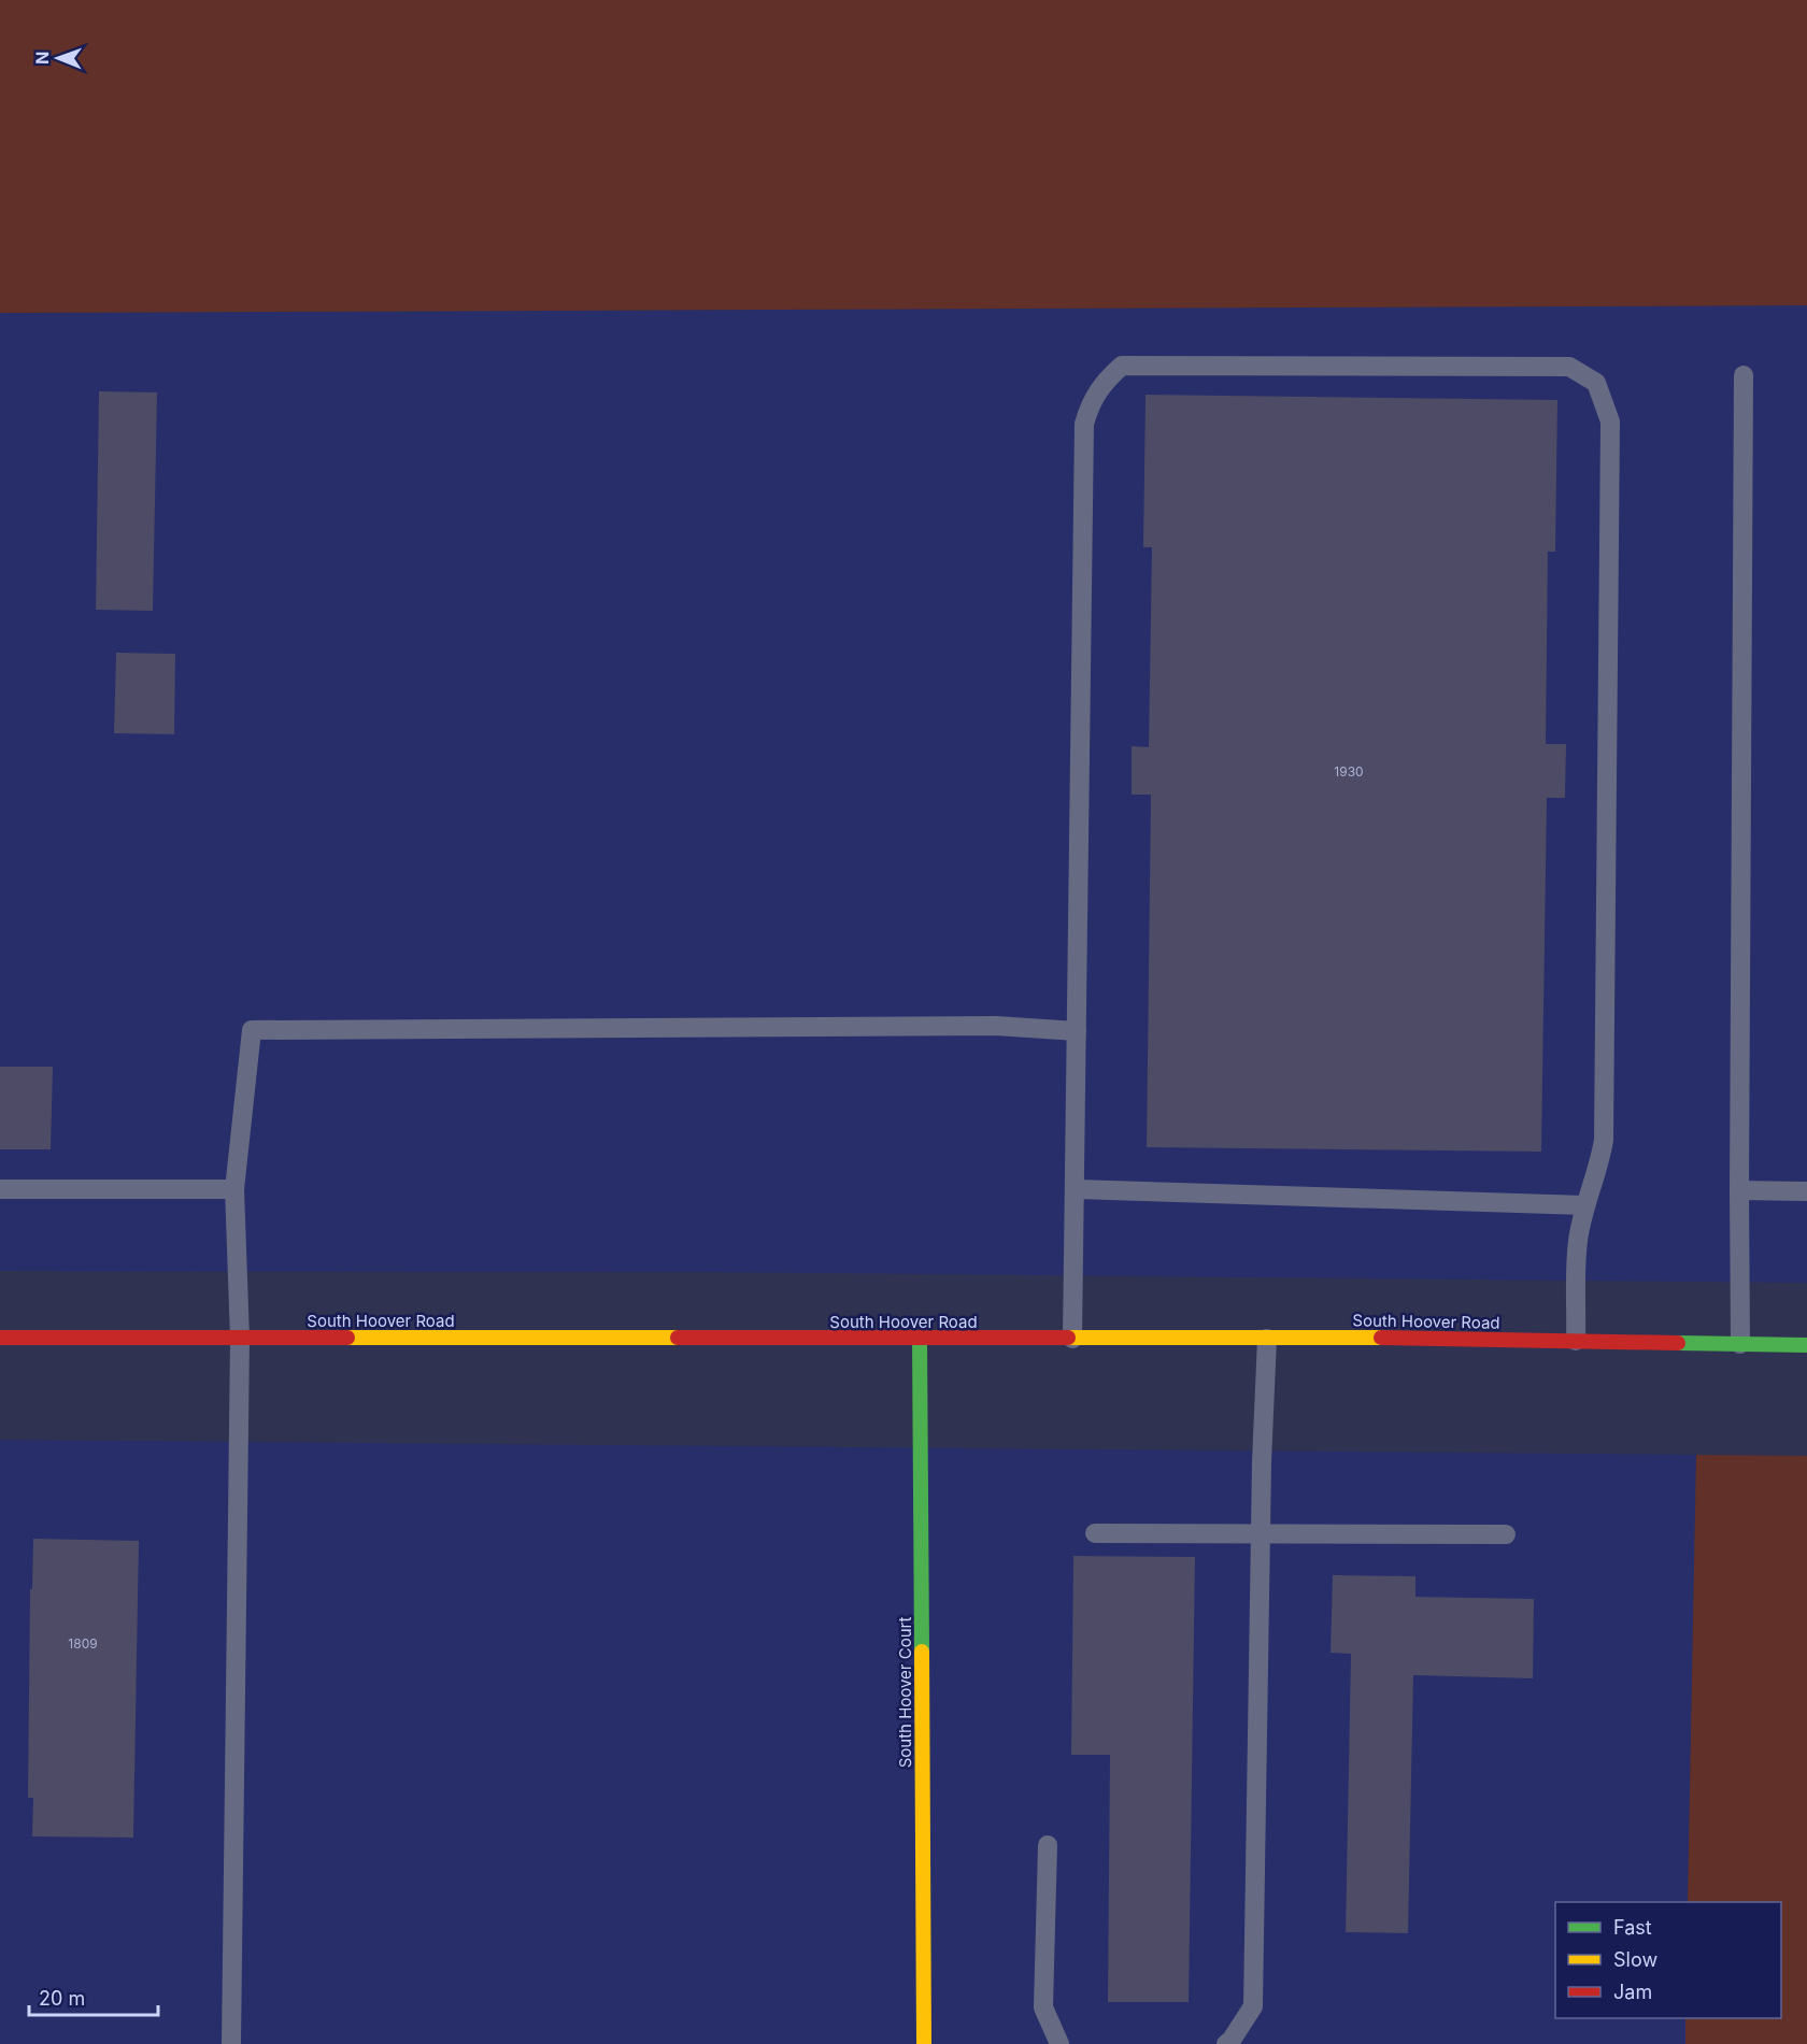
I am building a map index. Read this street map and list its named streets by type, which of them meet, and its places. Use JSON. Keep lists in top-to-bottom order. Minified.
{"streets":{"street":["South Hoover Road","South Hoover Court"]},"crossings":[["South Hoover Road","South Hoover Court"]],"house_numbers":["1930","1809"],"legend":["Fast","Slow","Jam"],"scale_bar":"20 m","north":"left"}
